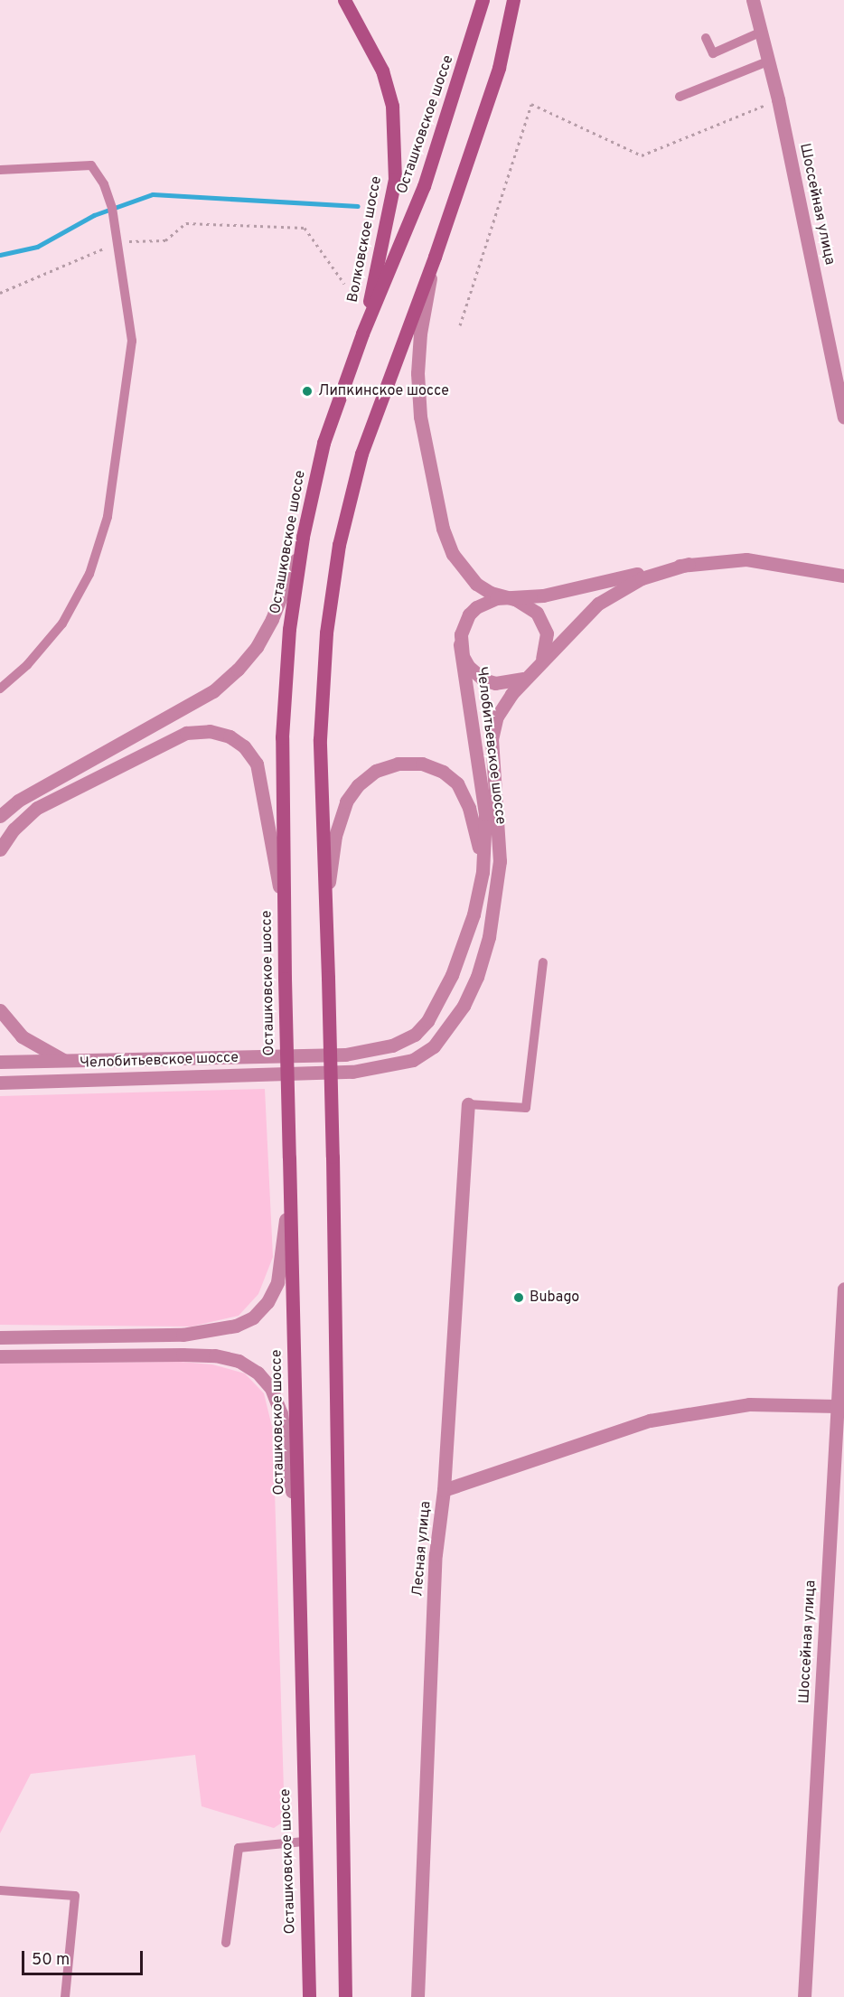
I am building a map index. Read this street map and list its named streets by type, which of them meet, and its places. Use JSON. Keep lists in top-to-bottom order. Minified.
{"streets":{"main road":["Осташковское шоссе","Волковское шоссе"],"street":["Шоссейная улица","Челобитьевское шоссе","Лесная улица"]},"crossings":[["Осташковское шоссе","Волковское шоссе"]],"places":["Липкинское шоссе","Bubago"],"scale_bar":"50 m"}
